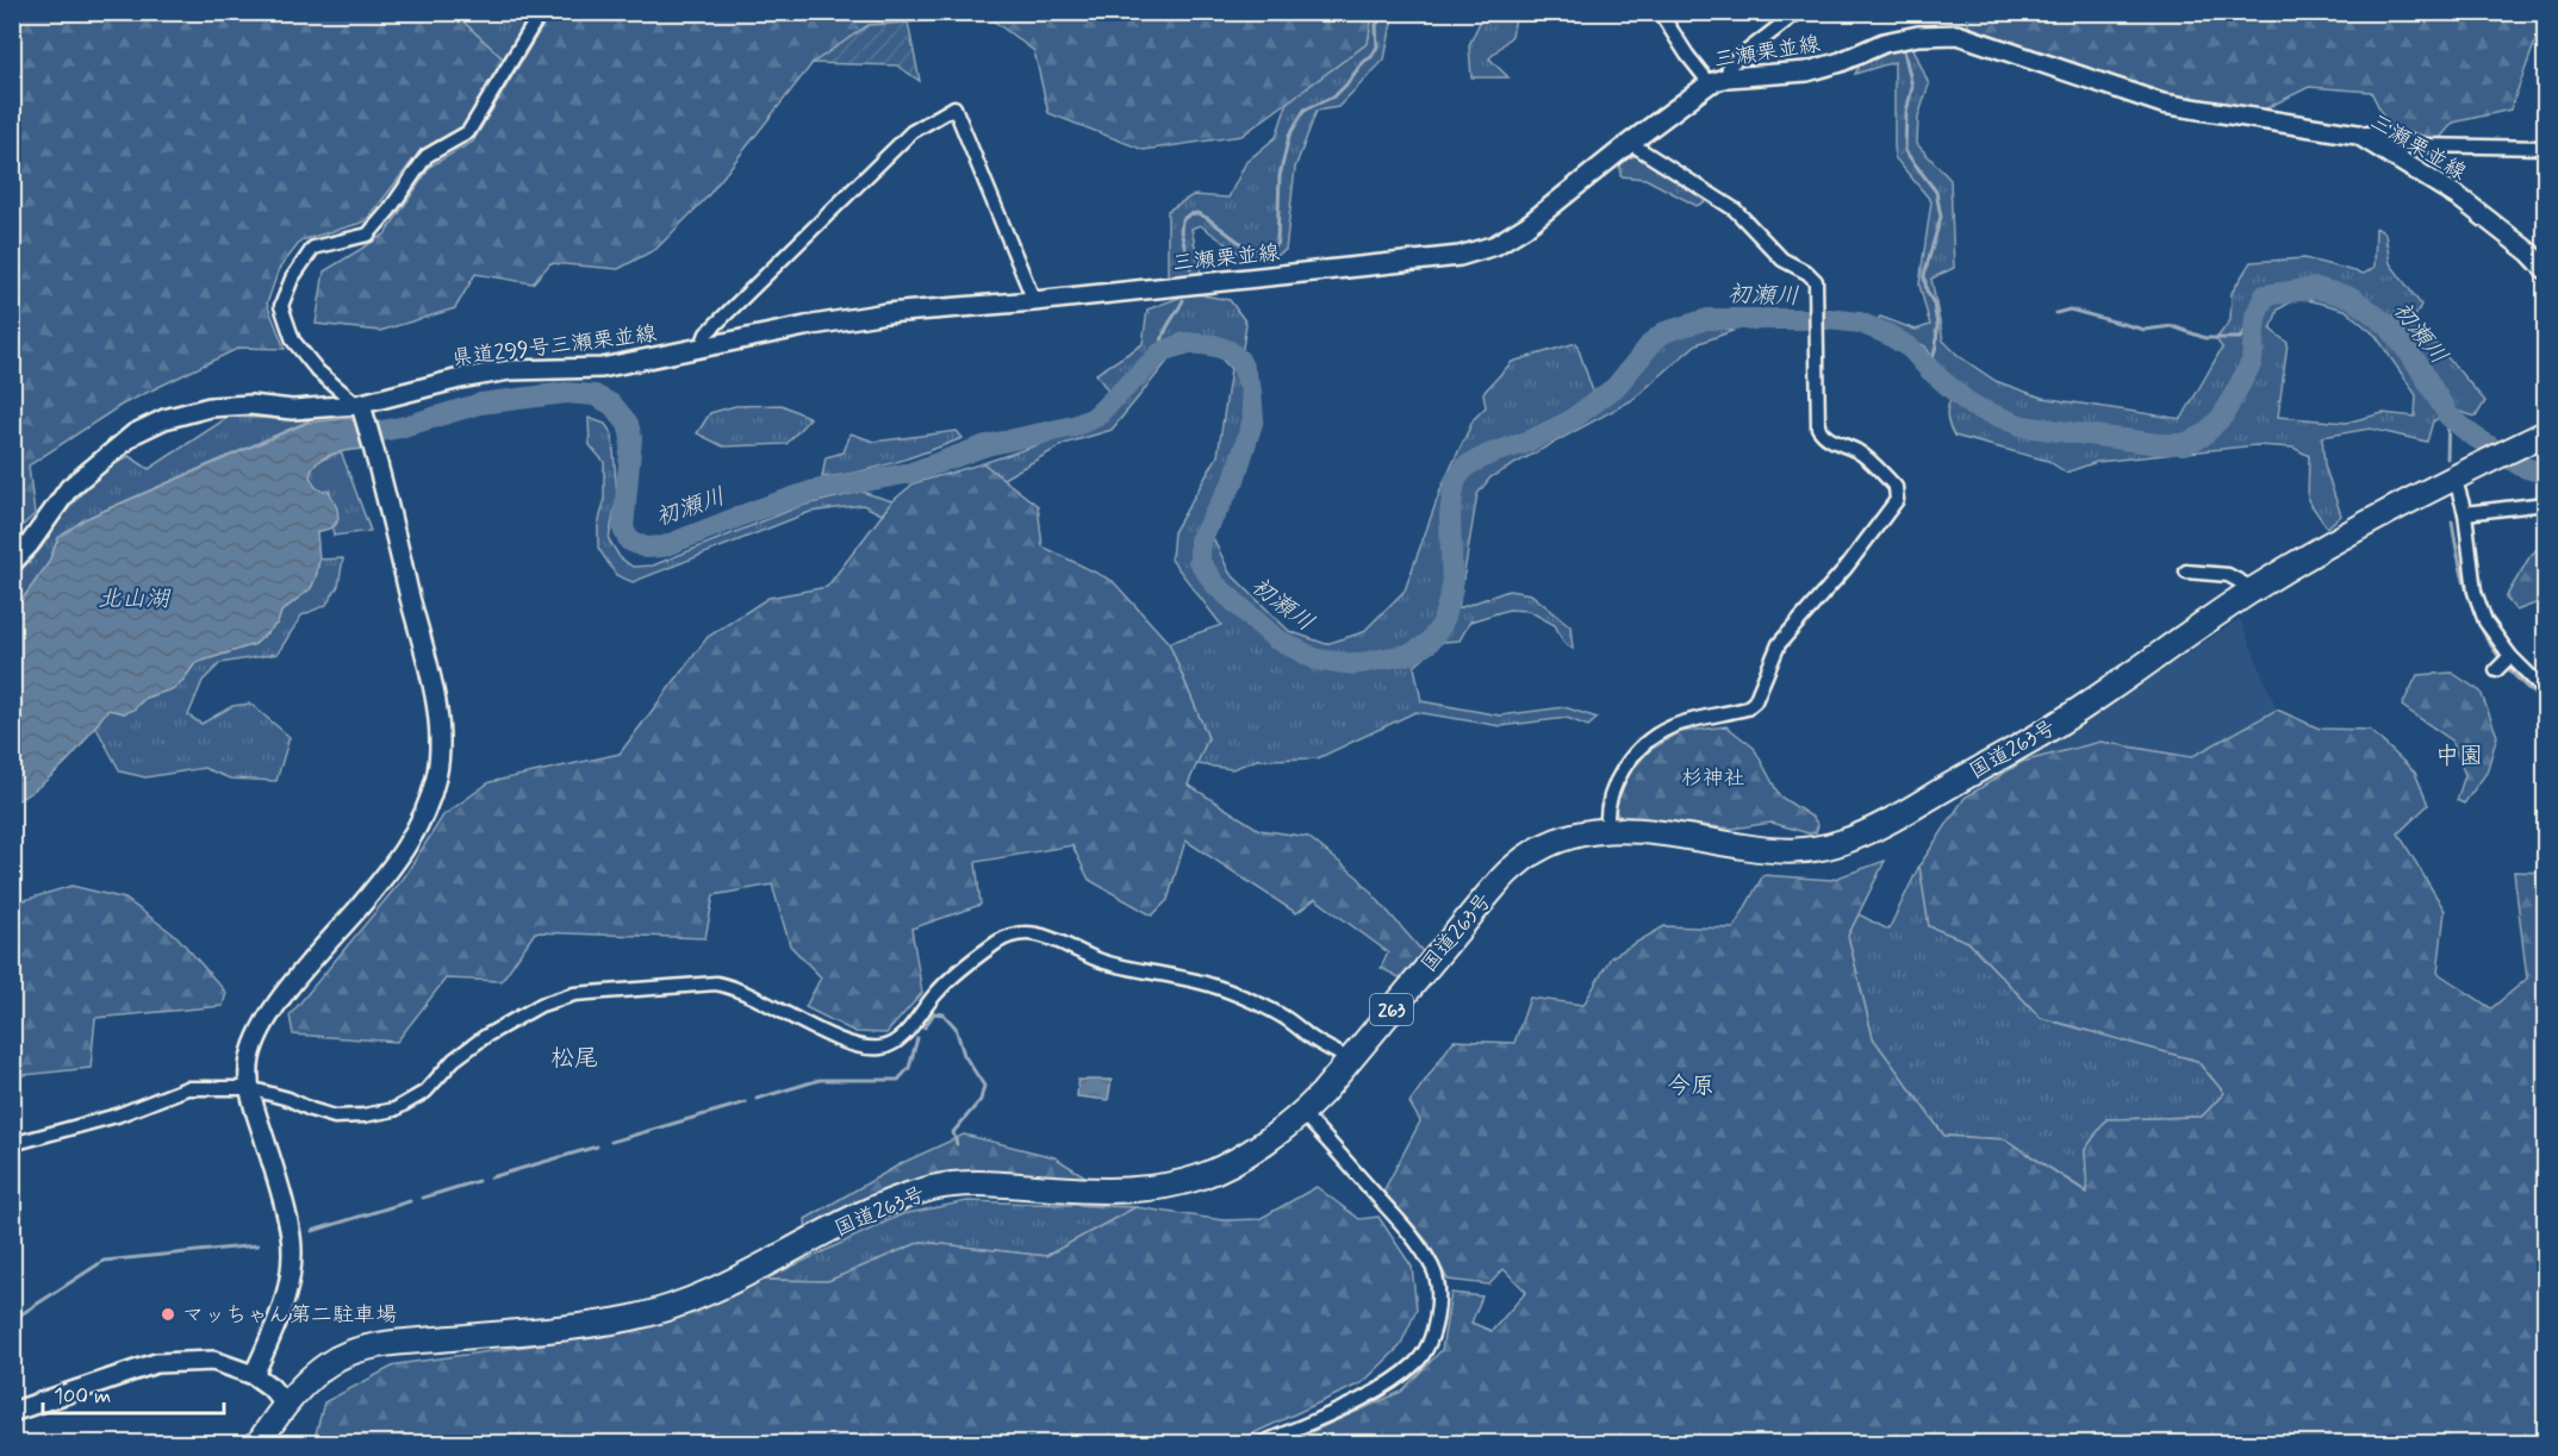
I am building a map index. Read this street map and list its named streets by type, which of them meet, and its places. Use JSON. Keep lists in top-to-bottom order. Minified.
{"streets":{"highway":["国道263号","263"],"main road":["三瀬栗並線","県道299号三瀬栗並線"]},"crossings":[["三瀬栗並線","県道299号三瀬栗並線"]],"districts":["中園","松尾","今原"],"water":["初瀬川","北山湖"],"parks":["杉神社"],"places":["マッちゃん第二駐車場"],"scale_bar":"100 m"}
